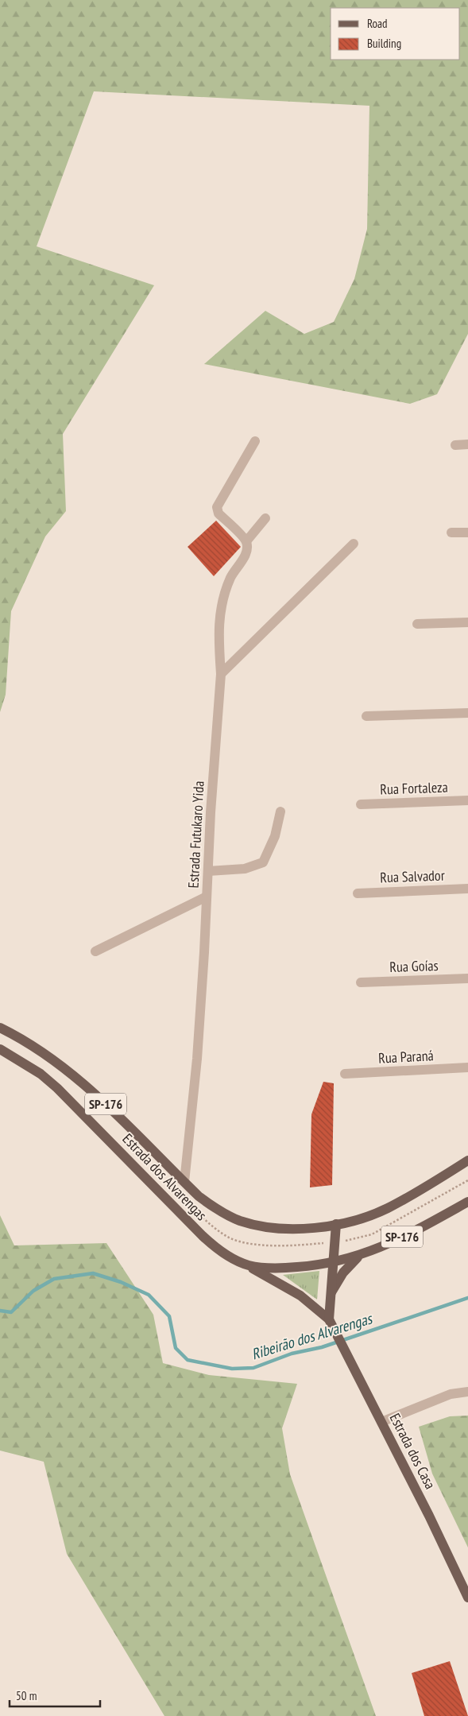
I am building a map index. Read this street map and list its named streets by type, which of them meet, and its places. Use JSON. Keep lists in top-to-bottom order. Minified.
{"streets":{"main road":["SP-176","Estrada dos Alvarengas","Estrada dos Casa"],"street":["Rua Fortaleza","Estrada Futukaro Yida","Rua Salvador","Rua Goías","Rua Paraná"]},"crossings":[["Estrada Futukaro Yida","Estrada dos Alvarengas"]],"water":["Ribeirão dos Alvarengas"],"legend":["Road","Building"],"scale_bar":"50 m"}
